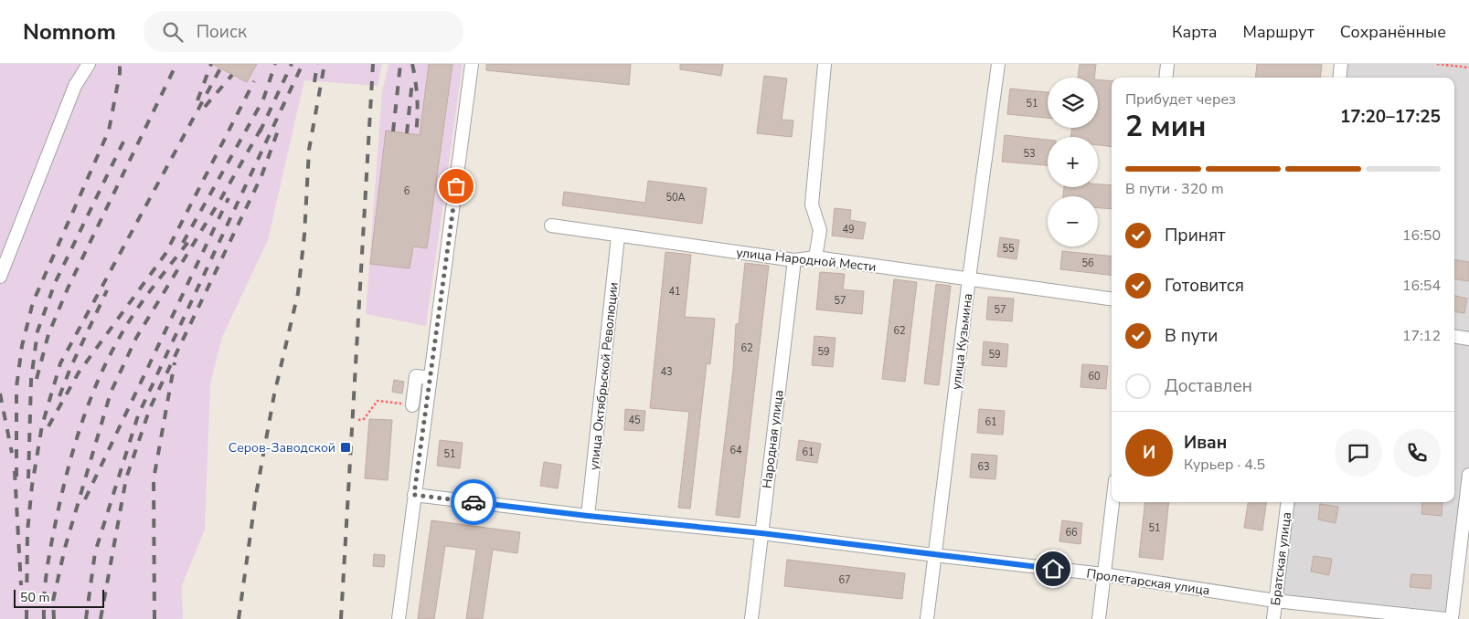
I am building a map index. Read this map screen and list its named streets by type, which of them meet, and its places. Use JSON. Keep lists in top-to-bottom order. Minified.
{"streets":{"street":["улица Народной Мести","улица Кузьмина","улица Октябрьской Революции","Народная улица","Братская улица","Пролетарская улица"]},"crossings":[["улица Народной Мести","улица Кузьмина"],["улица Народной Мести","улица Октябрьской Революции"],["улица Народной Мести","Народная улица"],["улица Кузьмина","Пролетарская улица"],["улица Октябрьской Революции","Пролетарская улица"],["Народная улица","Пролетарская улица"],["Братская улица","Пролетарская улица"]],"places":{"transit":["Серов-Заводской"]},"house_numbers":["51","53","6","50А","49","55","56","41","57","57","62","62","59","59","43","60","45","61","64","61","51","63","51","66","67"],"scale_bar":"50 m","page":{"header":"Nomnom","search":"Поиск","nav":["Карта","Маршрут","Сохранённые"],"map_buttons":["+","−"],"heading":["2 мин","Прибудет через","17:20–17:25"],"panel":["Иван","Курьер · 4.5"],"bar":"В пути · 320 m","list":[["Принят","16:50"],["Готовится","16:54"],["В пути","17:12"],"Доставлен"],"round":"И","scale":"50 m"}}
